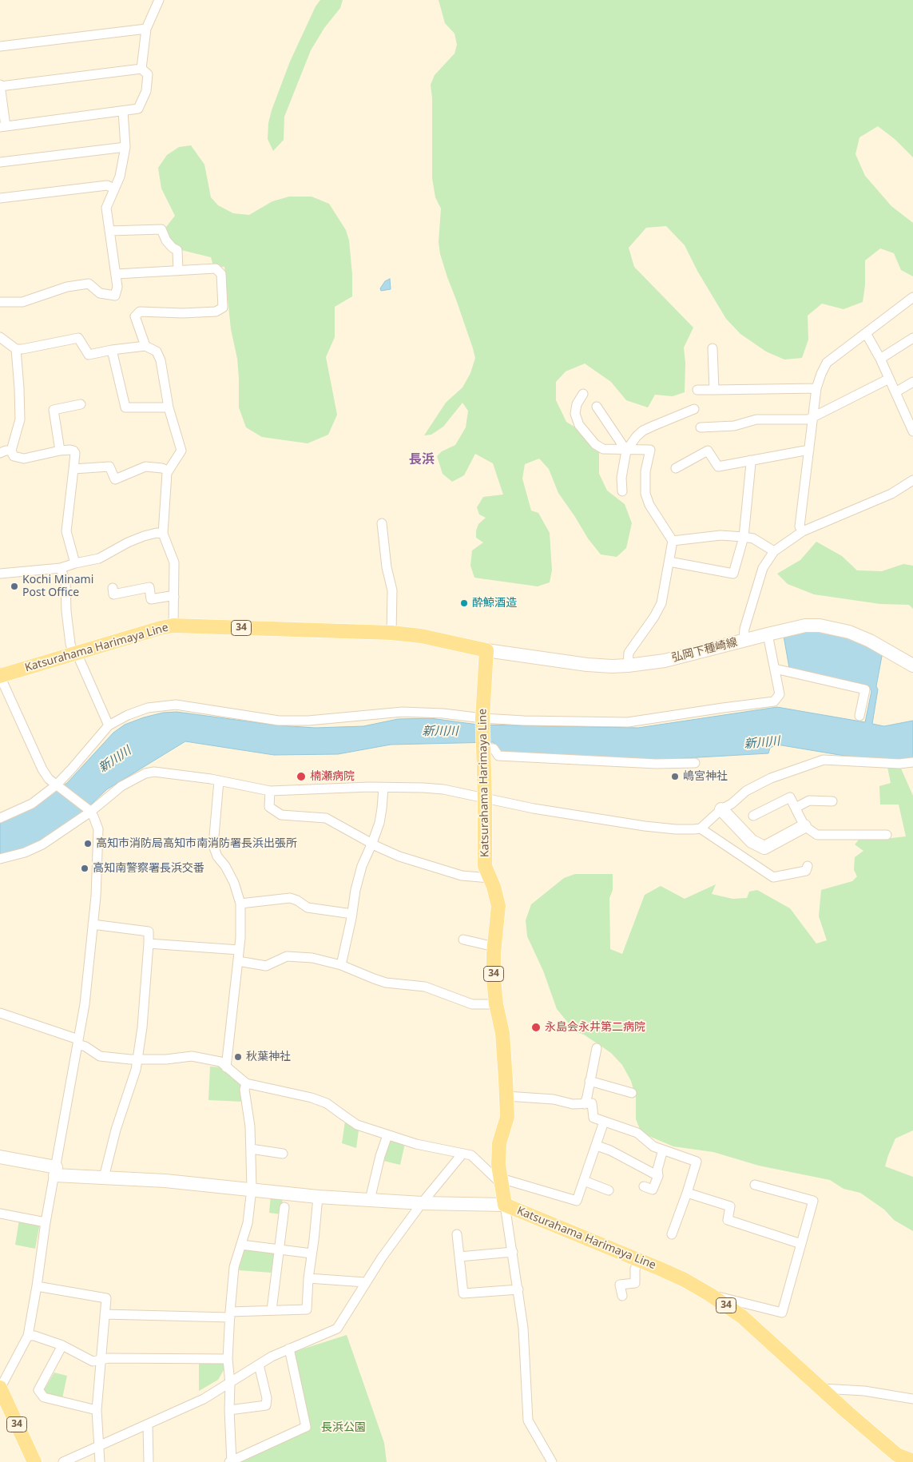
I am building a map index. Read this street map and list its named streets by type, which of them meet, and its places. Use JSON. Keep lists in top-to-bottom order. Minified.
{"streets":{"main road":["34","Katsurahama Harimaya Line"],"street":["弘岡下種崎線"]},"crossings":[["Katsurahama Harimaya Line","弘岡下種崎線"]],"districts":["長浜"],"water":["新川川"],"parks":["長浜公園"],"places":["Kochi Minami Post Office","酔鯨酒造","楠瀬病院","嶋宮神社","高知市消防局高知市南消防署長浜出張所","高知南警察署長浜交番","永島会永井第二病院","秋葉神社"]}
